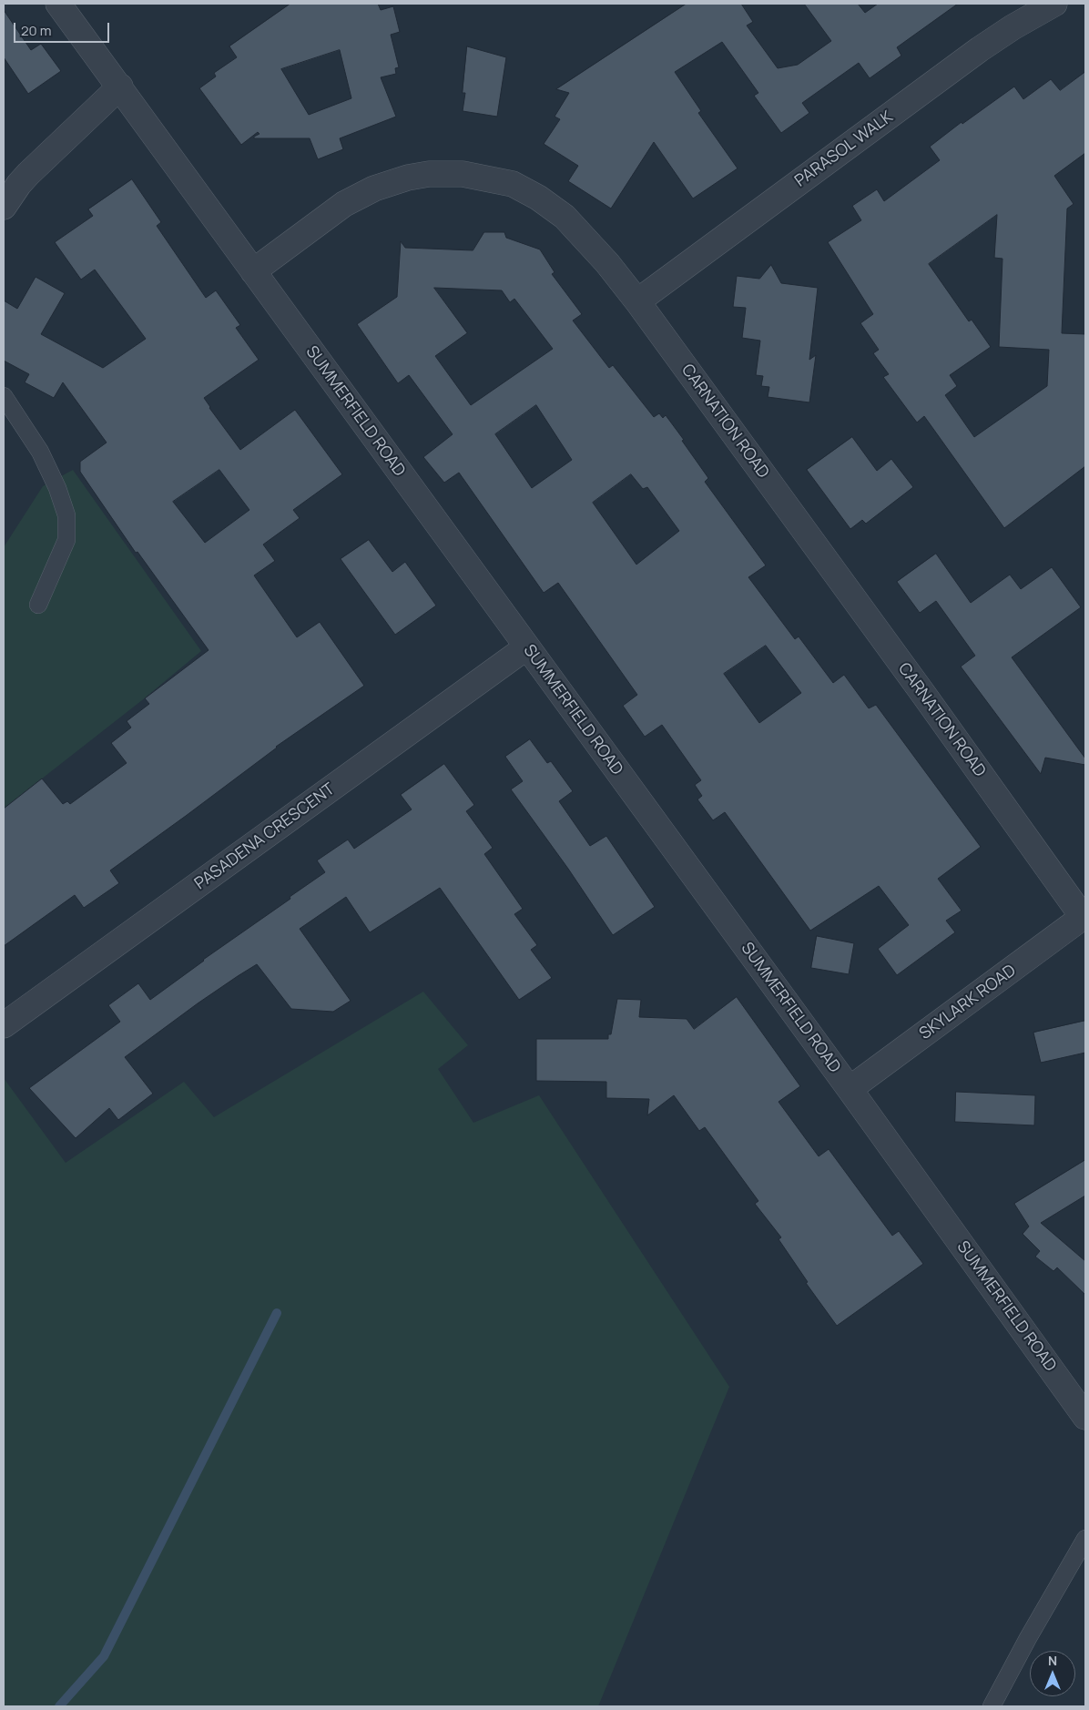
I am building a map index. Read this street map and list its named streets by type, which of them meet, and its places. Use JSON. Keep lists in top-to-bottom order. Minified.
{"streets":{"street":["PARASOL WALK","SUMMERFIELD ROAD","CARNATION ROAD","PASADENA CRESCENT","SKYLARK ROAD"]},"crossings":[["PARASOL WALK","CARNATION ROAD"],["SUMMERFIELD ROAD","CARNATION ROAD"],["SUMMERFIELD ROAD","PASADENA CRESCENT"],["SUMMERFIELD ROAD","SKYLARK ROAD"],["CARNATION ROAD","SKYLARK ROAD"]],"scale_bar":"20 m","north":"top"}
